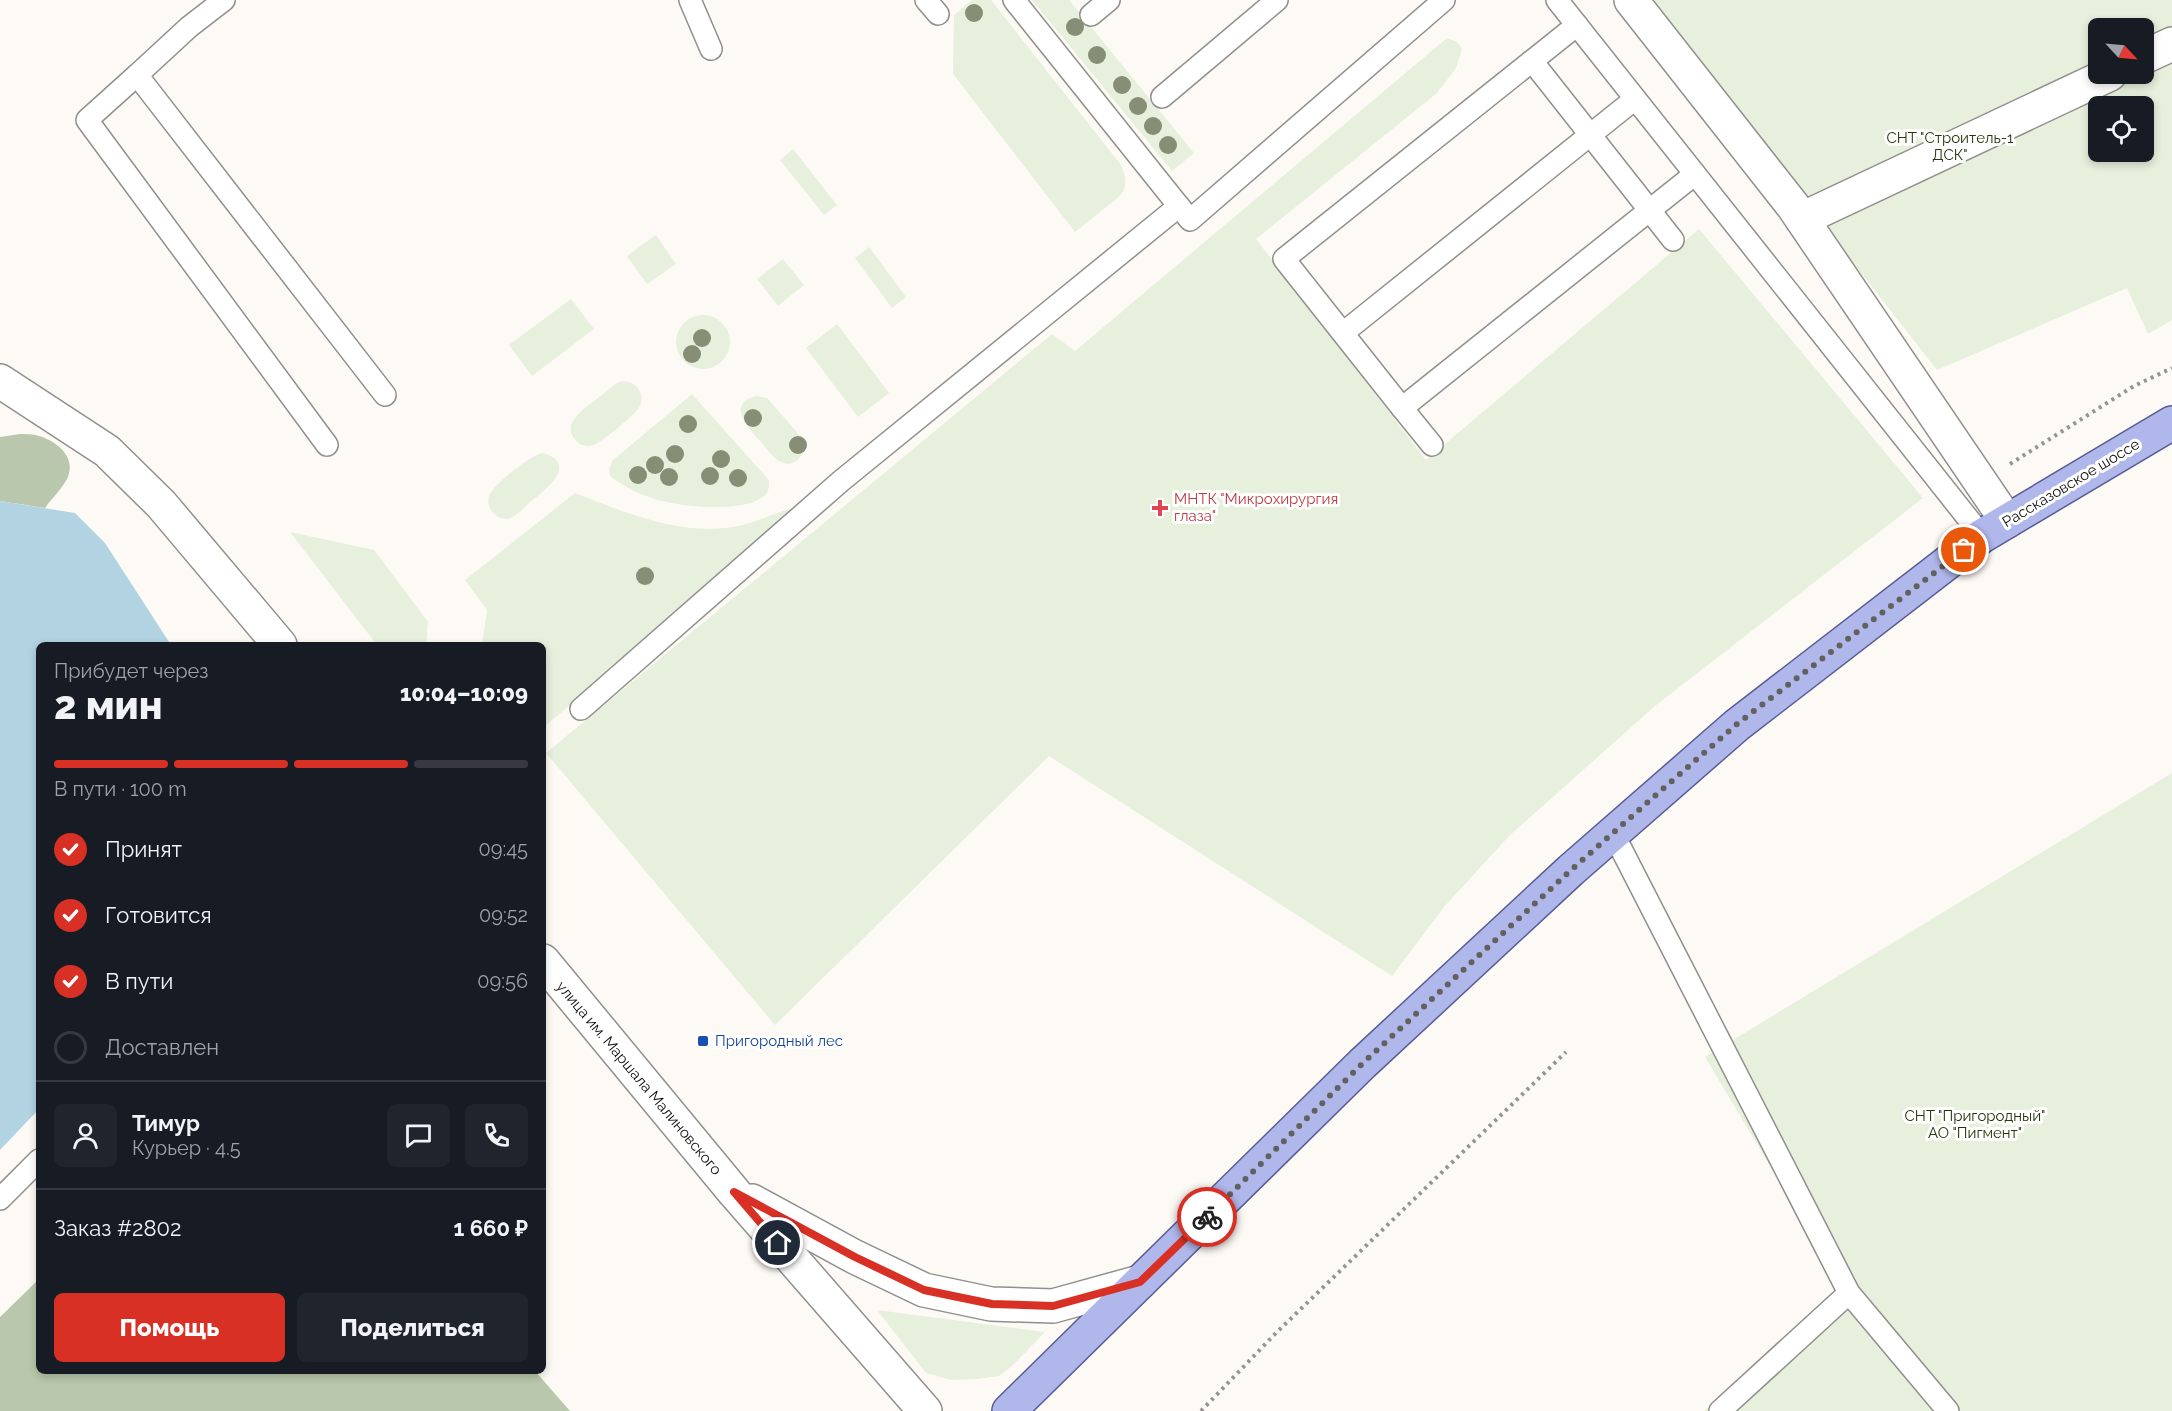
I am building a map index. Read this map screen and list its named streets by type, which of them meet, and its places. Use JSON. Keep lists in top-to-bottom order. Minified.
{"streets":{"main road":["Рассказовское шоссе"],"street":["улица им. Маршала Малиновского"]},"parks":["СНТ \"Строитель-1 ДСК\"","СНТ \"Пригородный\" АО \"Пигмент\""],"places":{"health":["МНТК \"Микрохирургия глаза\""],"transit":["Пригородный лес"]},"north":"bottom right","page":{"heading":["2 мин","Прибудет через","10:04–10:09"],"panel":["Тимур","Курьер · 4.5","Заказ #2802","1 660 ₽"],"bar":"В пути · 100 m","list":[["Принят","09:45"],["Готовится","09:52"],["В пути","09:56"],"Доставлен"],"buttons":["Помощь","Поделиться"]}}
